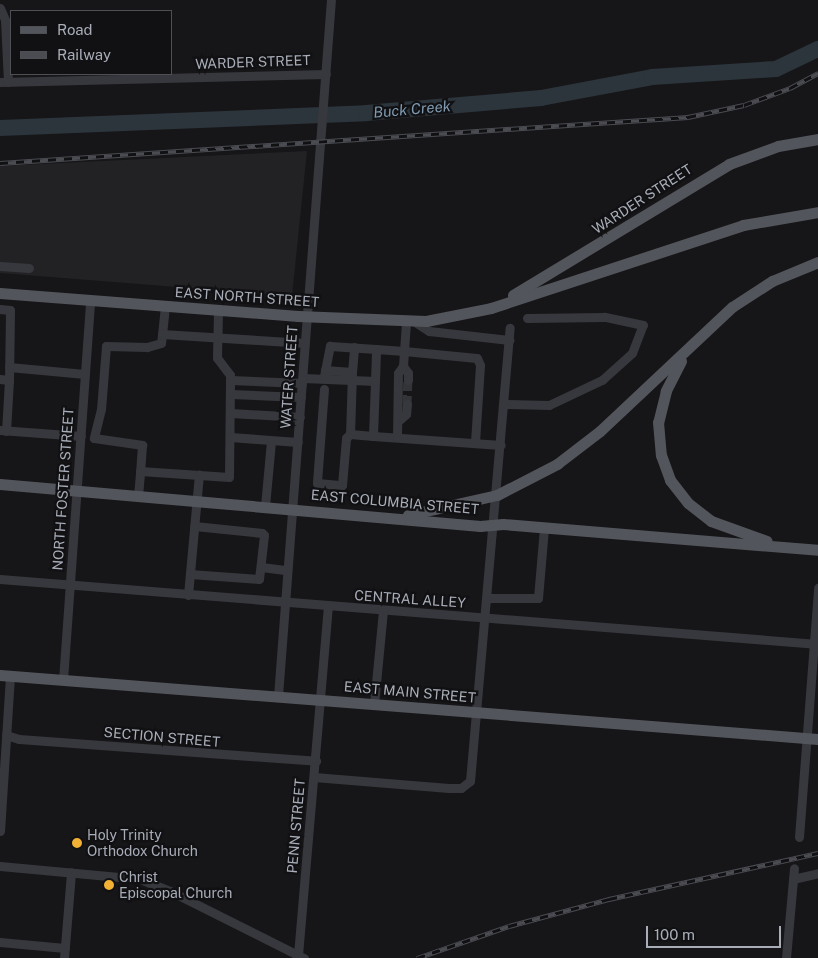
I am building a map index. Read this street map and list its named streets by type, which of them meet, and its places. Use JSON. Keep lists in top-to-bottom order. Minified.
{"streets":{"main road":["WARDER STREET","EAST NORTH STREET","EAST COLUMBIA STREET","EAST MAIN STREET"],"street":["WATER STREET","NORTH FOSTER STREET","CENTRAL ALLEY","SECTION STREET","PENN STREET"]},"crossings":[["WARDER STREET","EAST NORTH STREET"],["WARDER STREET","WATER STREET"],["EAST NORTH STREET","WATER STREET"],["EAST NORTH STREET","NORTH FOSTER STREET"],["WATER STREET","EAST COLUMBIA STREET"],["WATER STREET","CENTRAL ALLEY"],["WATER STREET","EAST MAIN STREET"],["NORTH FOSTER STREET","EAST COLUMBIA STREET"],["NORTH FOSTER STREET","CENTRAL ALLEY"],["NORTH FOSTER STREET","EAST MAIN STREET"],["CENTRAL ALLEY","PENN STREET"],["EAST MAIN STREET","PENN STREET"],["SECTION STREET","PENN STREET"]],"water":["Buck Creek"],"places":["Holy Trinity Orthodox Church","Christ Episcopal Church"],"legend":["Road","Railway"],"scale_bar":"100 m"}
